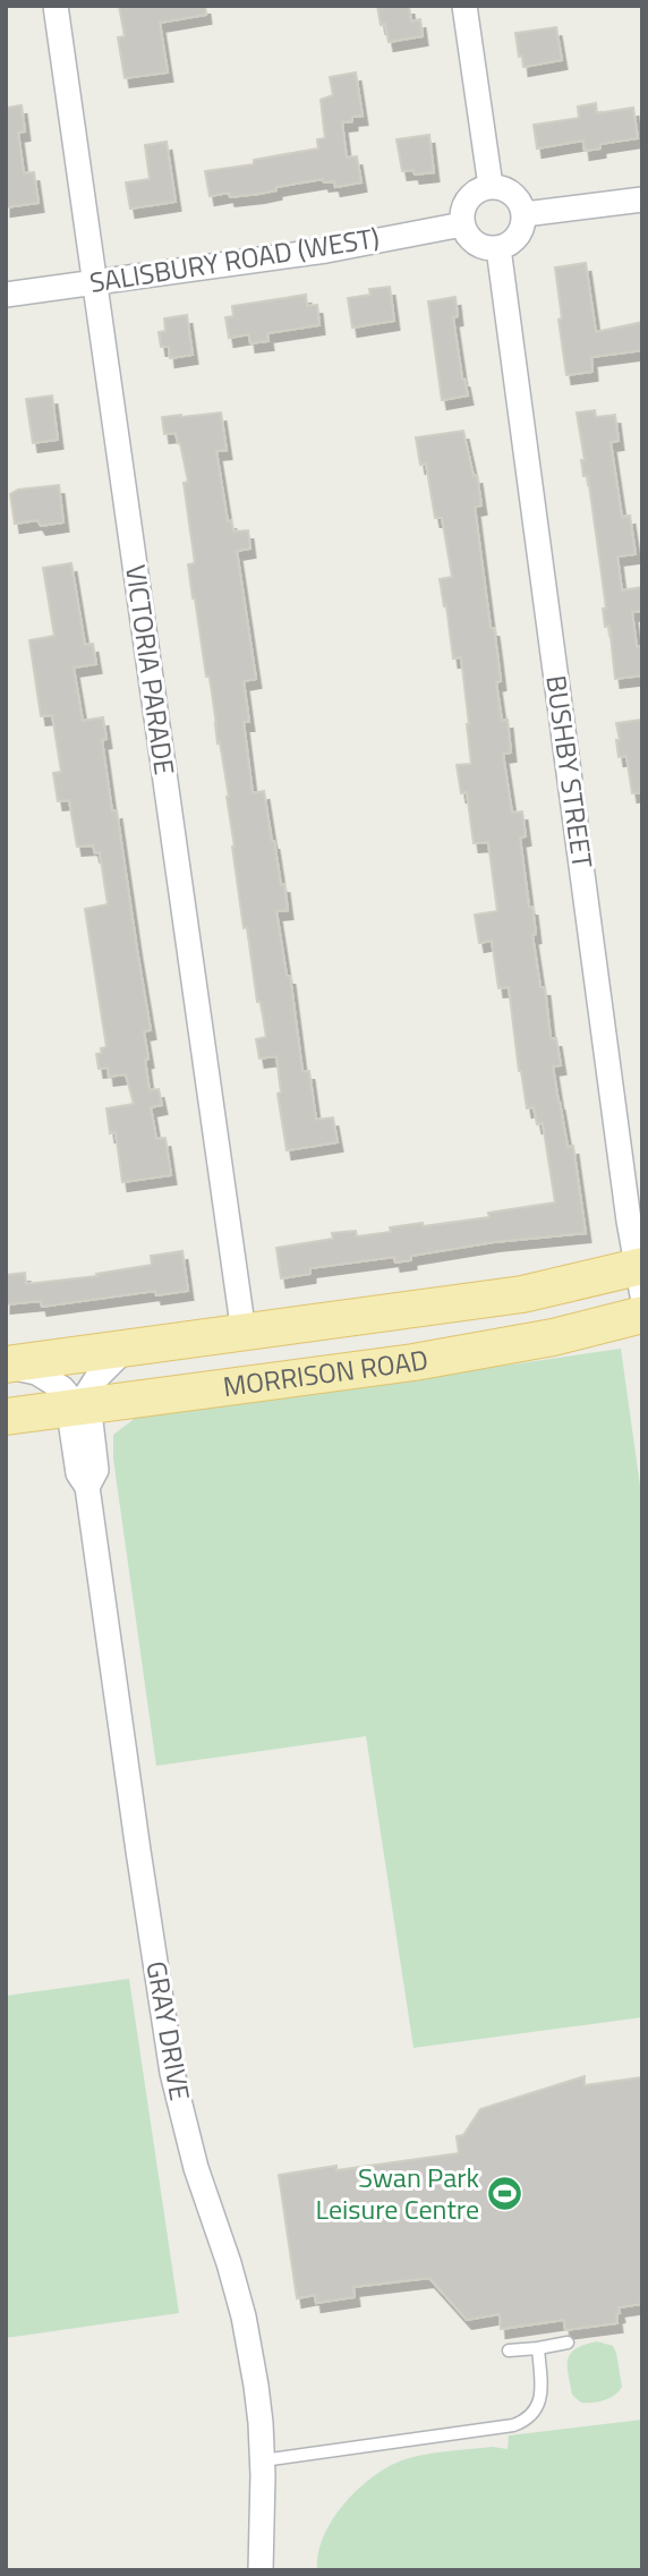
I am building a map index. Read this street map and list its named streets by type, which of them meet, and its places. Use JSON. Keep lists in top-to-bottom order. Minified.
{"streets":{"main road":["MORRISON ROAD"],"street":["SALISBURY ROAD (WEST)","VICTORIA PARADE","BUSHBY STREET","GRAY DRIVE"]},"crossings":[["SALISBURY ROAD (WEST)","VICTORIA PARADE"],["SALISBURY ROAD (WEST)","BUSHBY STREET"],["VICTORIA PARADE","MORRISON ROAD"],["BUSHBY STREET","MORRISON ROAD"],["MORRISON ROAD","GRAY DRIVE"]],"places":{"sports":["Swan Park Leisure Centre"]}}
